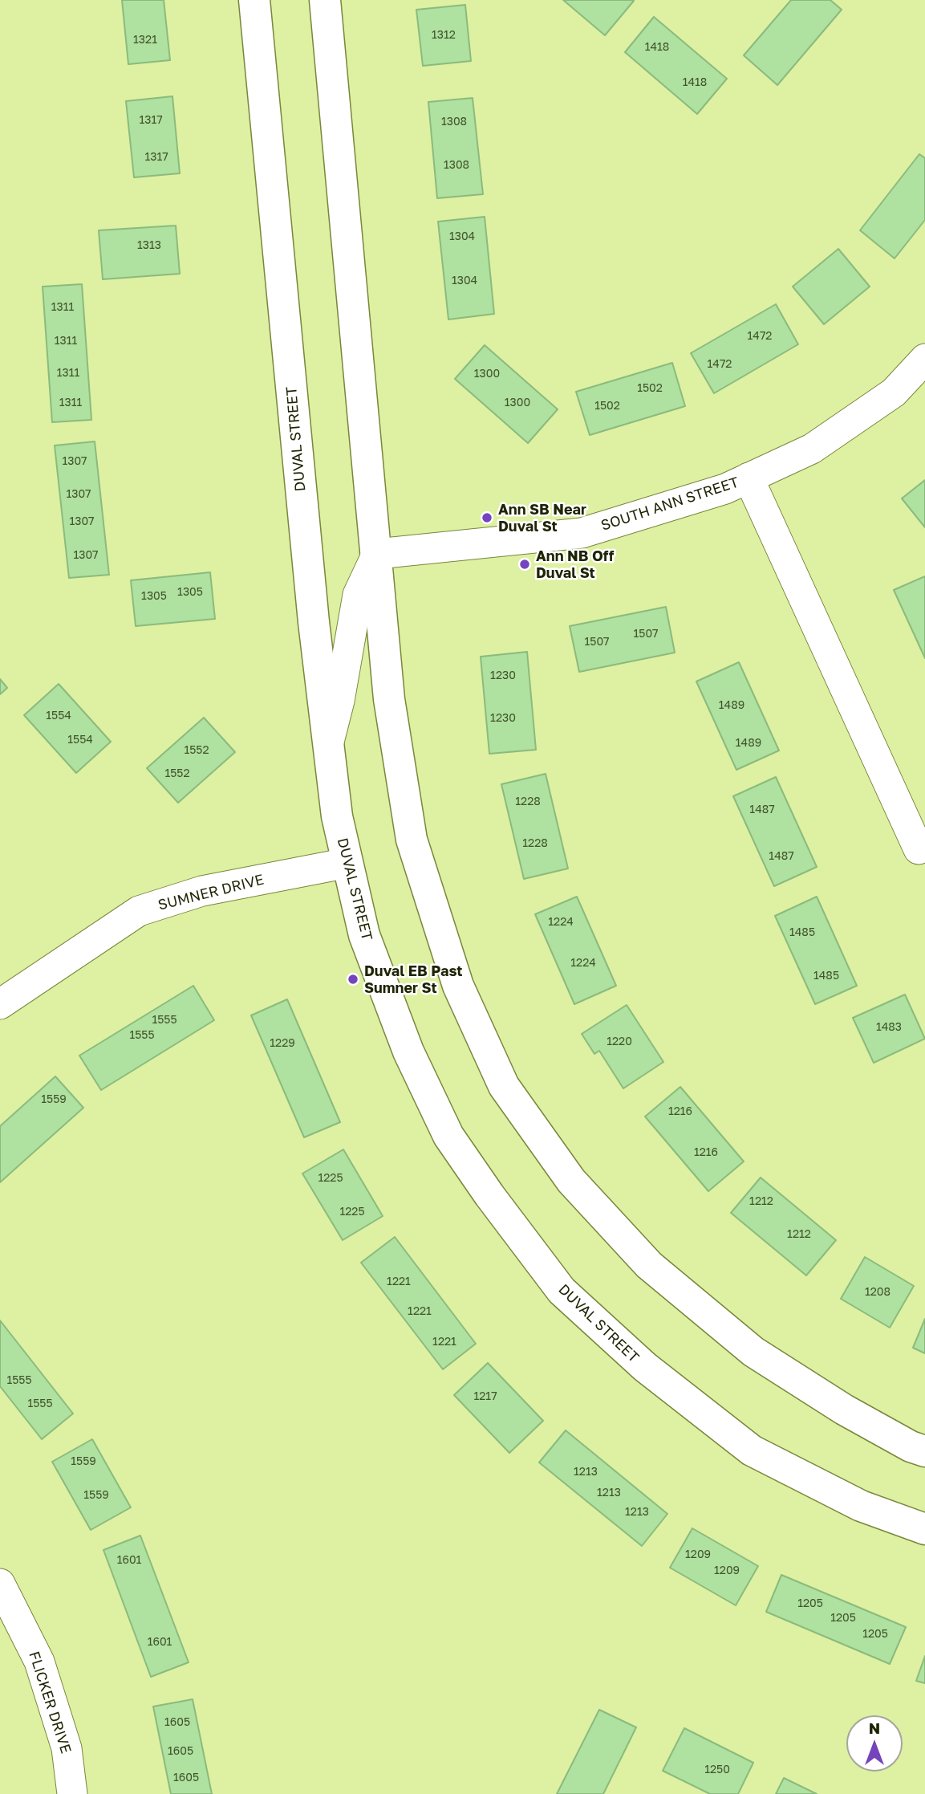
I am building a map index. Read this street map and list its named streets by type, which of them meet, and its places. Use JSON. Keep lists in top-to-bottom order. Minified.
{"streets":{"street":["DUVAL STREET","SOUTH ANN STREET","SUMNER DRIVE","FLICKER DRIVE"]},"crossings":[["DUVAL STREET","SUMNER DRIVE"]],"places":["Ann SB Near Duval St","Ann NB Off Duval St","Duval EB Past Sumner St"],"house_numbers":["1312","1321","1418","1418","1317","1308","1317","1308","1304","1313","1304","1311","1472","1311","1472","1311","1300","1502","1311","1300","1502","1307","1307","1307","1307","1305","1305","1507","1507","1230","1489","1554","1230","1554","1489","1552","1552","1228","1487","1228","1487","1224","1485","1224","1485","1555","1483","1555","1220","1229","1559","1216","1216","1225","1212","1225","1212","1221","1208","1221","1221","1555","1217","1555","1559","1213","1213","1559","1213","1209","1601","1209","1205","1205","1205","1601","1605","1605","1250","1605"],"north":"top"}
